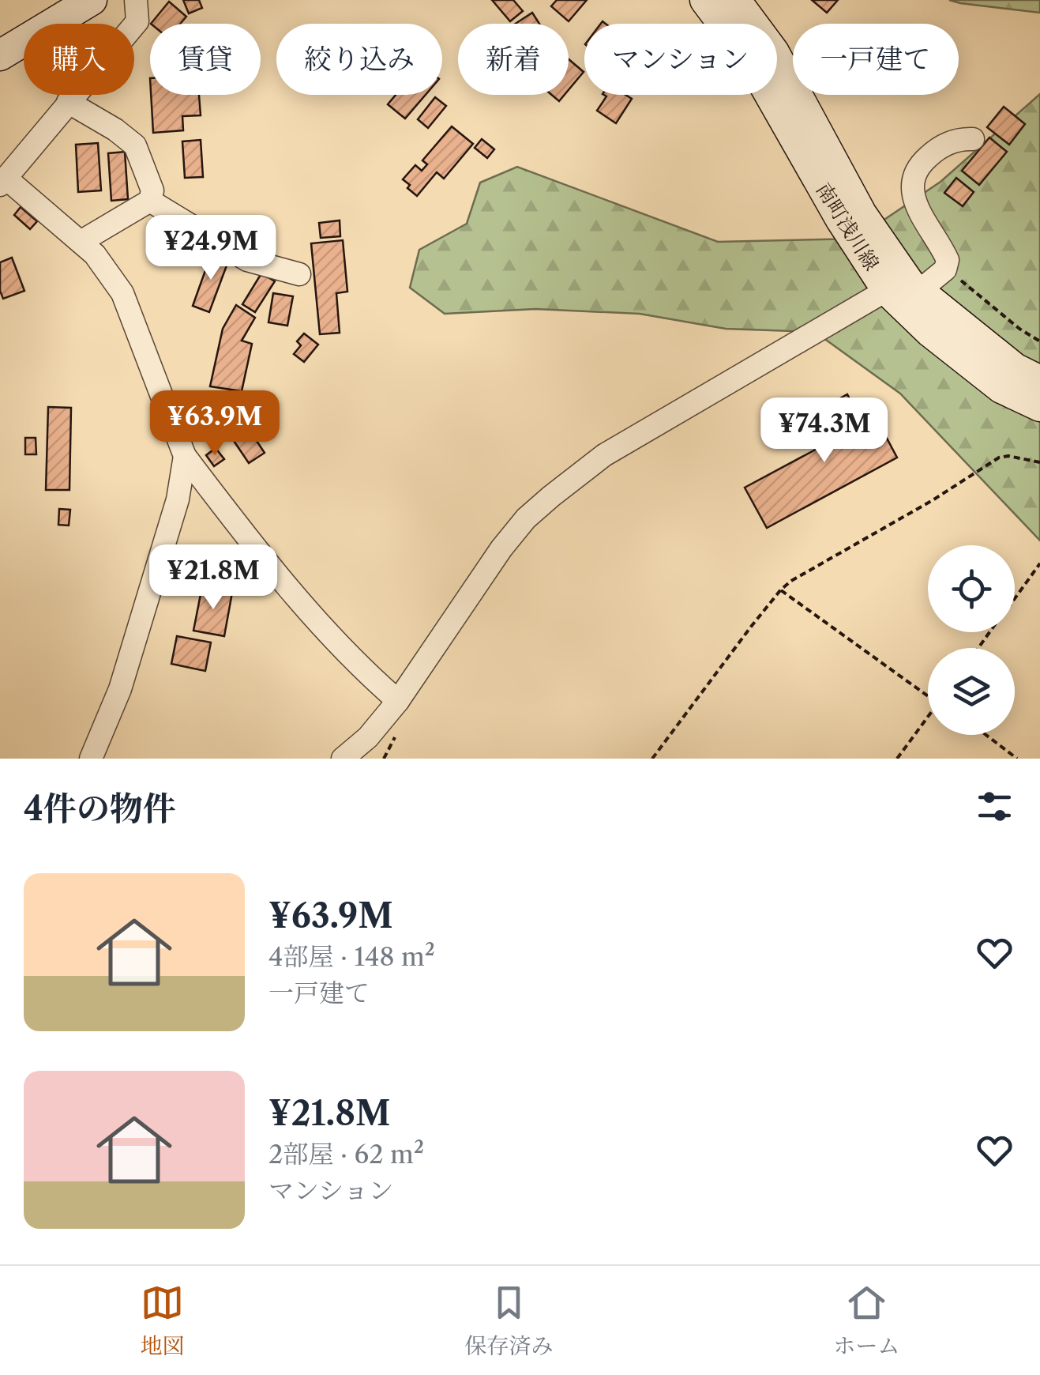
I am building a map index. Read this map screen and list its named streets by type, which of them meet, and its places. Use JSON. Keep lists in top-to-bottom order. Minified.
{"streets":{"street":["南町浅川線"]},"page":{"chip":["購入","賃貸","絞り込み","新着","マンション","一戸建て"],"price":["¥24.9M","¥63.9M","¥74.3M","¥21.8M"],"heading":"4件の物件","list":[{"name":"¥63.9M","note":"4部屋 · 148 m² · 一戸建て"},{"name":"¥21.8M","note":"2部屋 · 62 m² · マンション"}],"tabs":["地図","保存済み","ホーム"]}}
